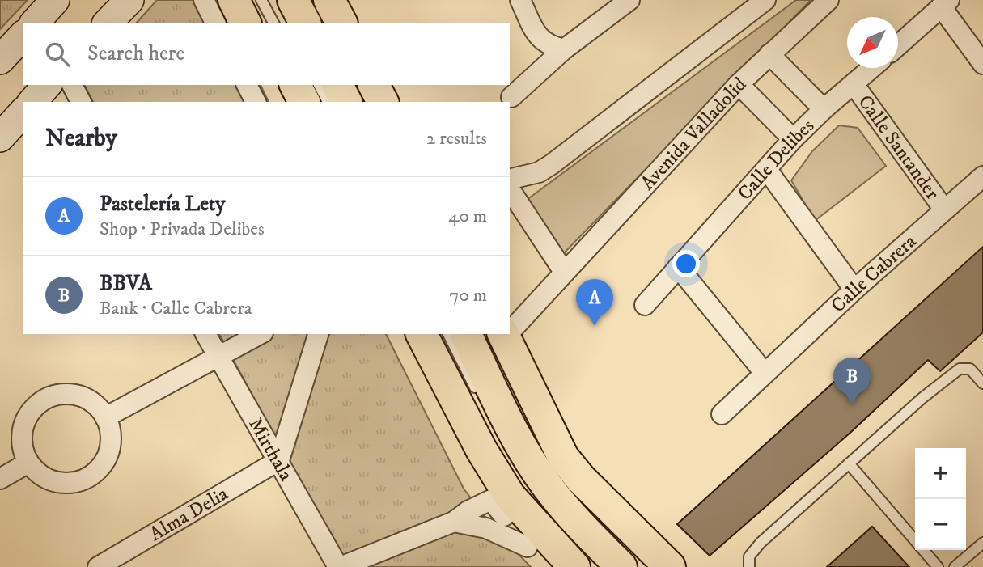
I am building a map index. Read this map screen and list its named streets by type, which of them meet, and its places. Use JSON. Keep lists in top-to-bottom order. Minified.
{"streets":{"street":["Avenida Valladolid","Calle Santander","Calle Delibes","Calle Cabrera","Mirthala","Alma Delia"]},"crossings":[["Calle Santander","Calle Delibes"],["Calle Santander","Calle Cabrera"],["Mirthala","Alma Delia"]],"north":"bottom left","page":{"search":"Search here","heading":["Nearby","2 results"],"list":[{"mark":"A","name":"Pastelería Lety","note":"Shop · Privada Delibes","value":"40 m"},{"mark":"B","name":"BBVA","note":"Bank · Calle Cabrera","value":"70 m"}],"pins":["A","B"],"map_buttons":["+","−"]}}
